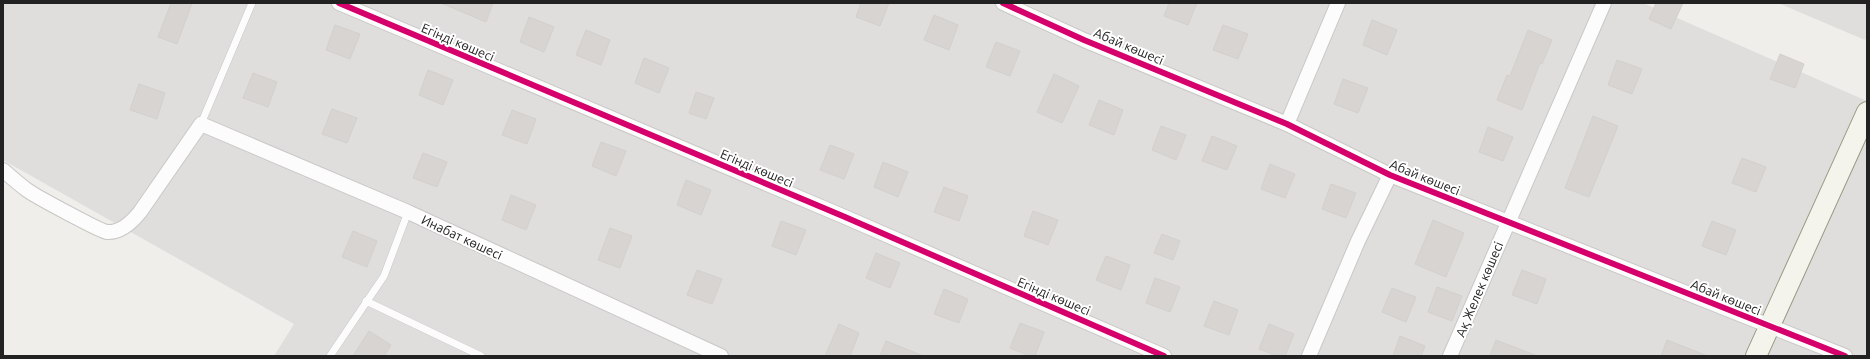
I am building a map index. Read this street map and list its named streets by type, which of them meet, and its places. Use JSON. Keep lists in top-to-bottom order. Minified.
{"streets":{"street":["Егінді көшесі","Абай көшесі","Инабат көшесі","Ақ Желек көшесі"]},"crossings":[["Абай көшесі","Ақ Желек көшесі"]]}
